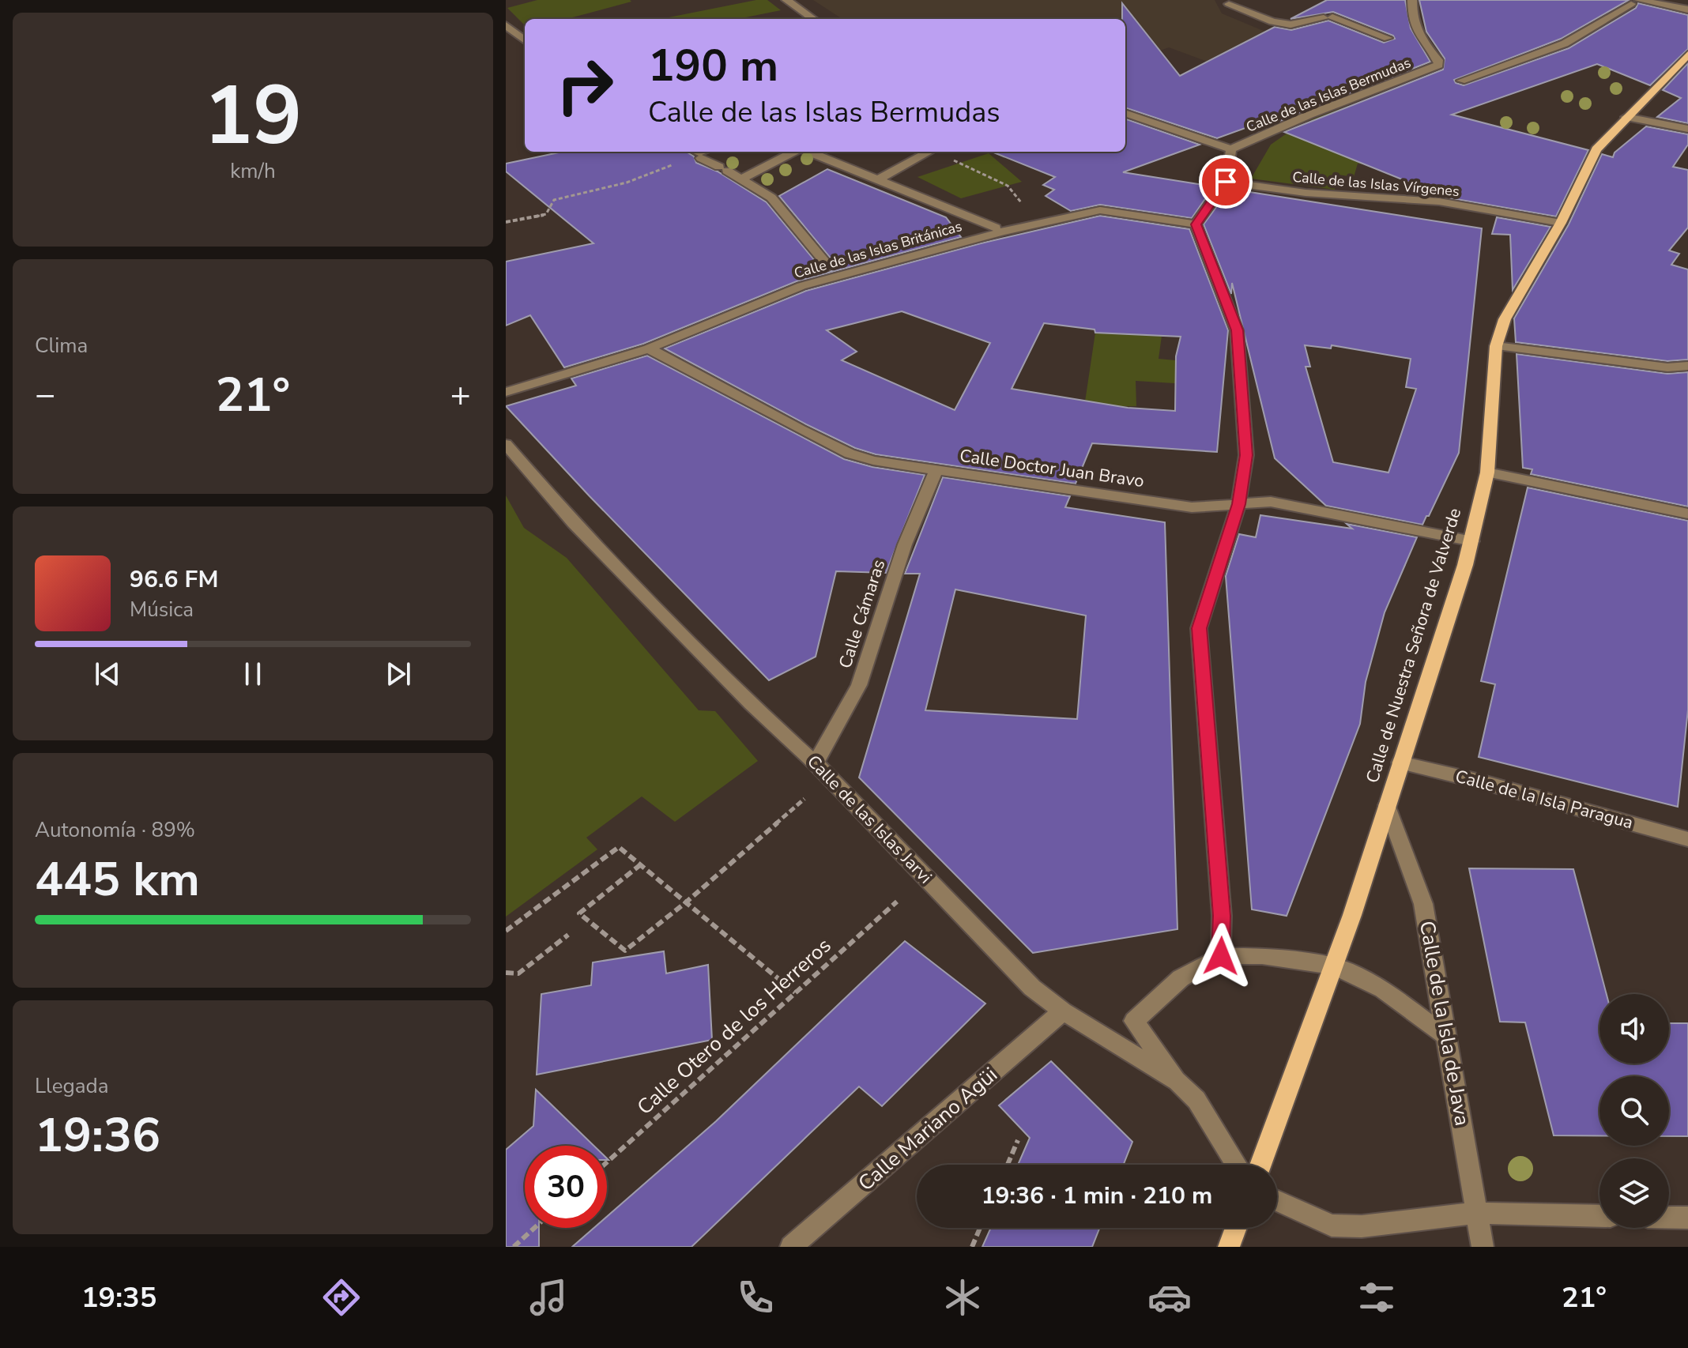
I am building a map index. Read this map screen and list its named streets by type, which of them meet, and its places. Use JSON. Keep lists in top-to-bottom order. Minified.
{"streets":{"main road":["Calle de Nuestra Señora de Valverde"],"street":["Calle de las Islas Bermudas","Calle de las Islas Vírgenes","Calle de las Islas Británicas","Calle Doctor Juan Bravo","Calle Cámaras","Calle de la Isla Paragua","Calle de las Islas Jarvi","Calle de la Isla de Java","Calle Mariano Agüi"],"path":["Calle Otero de los Herreros"]},"crossings":[["Calle de las Islas Bermudas","Calle de las Islas Vírgenes"],["Calle de las Islas Bermudas","Calle de las Islas Británicas"],["Calle de las Islas Vírgenes","Calle de Nuestra Señora de Valverde"],["Calle de las Islas Británicas","Calle Doctor Juan Bravo"],["Calle Doctor Juan Bravo","Calle Cámaras"],["Calle Doctor Juan Bravo","Calle de Nuestra Señora de Valverde"],["Calle Cámaras","Calle de las Islas Jarvi"],["Calle de Nuestra Señora de Valverde","Calle de la Isla Paragua"],["Calle de Nuestra Señora de Valverde","Calle de la Isla de Java"],["Calle de las Islas Jarvi","Calle Mariano Agüi"]],"page":{"tile":[["19","km/h"],"Clima",["Autonomía · 89%","445 km"],["Llegada","19:36"]],"turn":["190 m","Calle de las Islas Bermudas"],"heat":["−","21°","+"],"song":["96.6 FM","Música"],"limit":"30","trip":"19:36 · 1 min · 210 m","tabs":["19:35","21°"]}}
